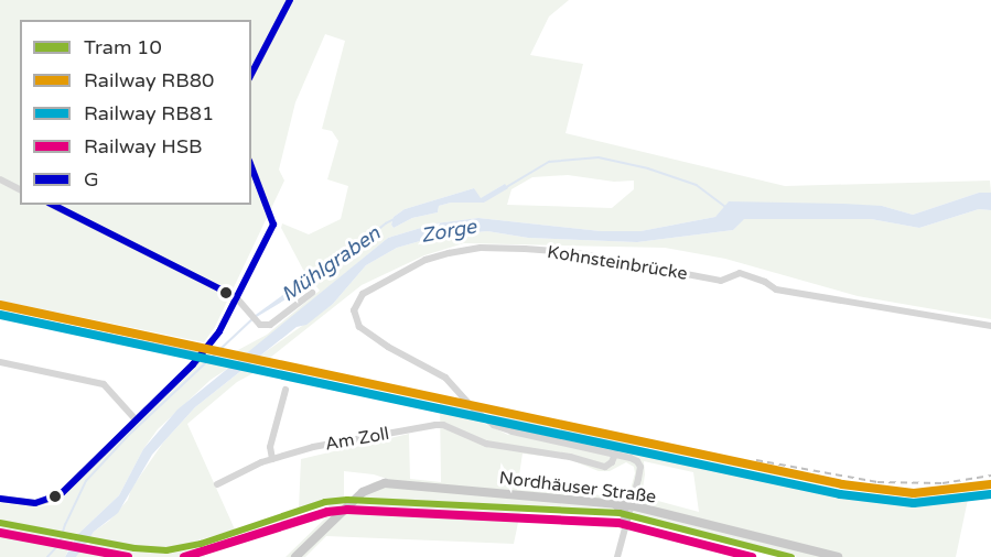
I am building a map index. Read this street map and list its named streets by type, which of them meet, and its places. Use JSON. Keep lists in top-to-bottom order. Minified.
{"streets":{"main road":["Nordhäuser Straße"],"street":["Kohnsteinbrücke","Am Zoll"]},"crossings":[["Kohnsteinbrücke","Am Zoll"],["Kohnsteinbrücke","Nordhäuser Straße"]],"water":["Zorge","Mühlgraben"],"lines":["transit line G","rail line RB80","rail line RB81","tram line 10","rail line HSB"],"legend":["Tram 10","Railway RB80","Railway RB81","Railway HSB","G"]}
